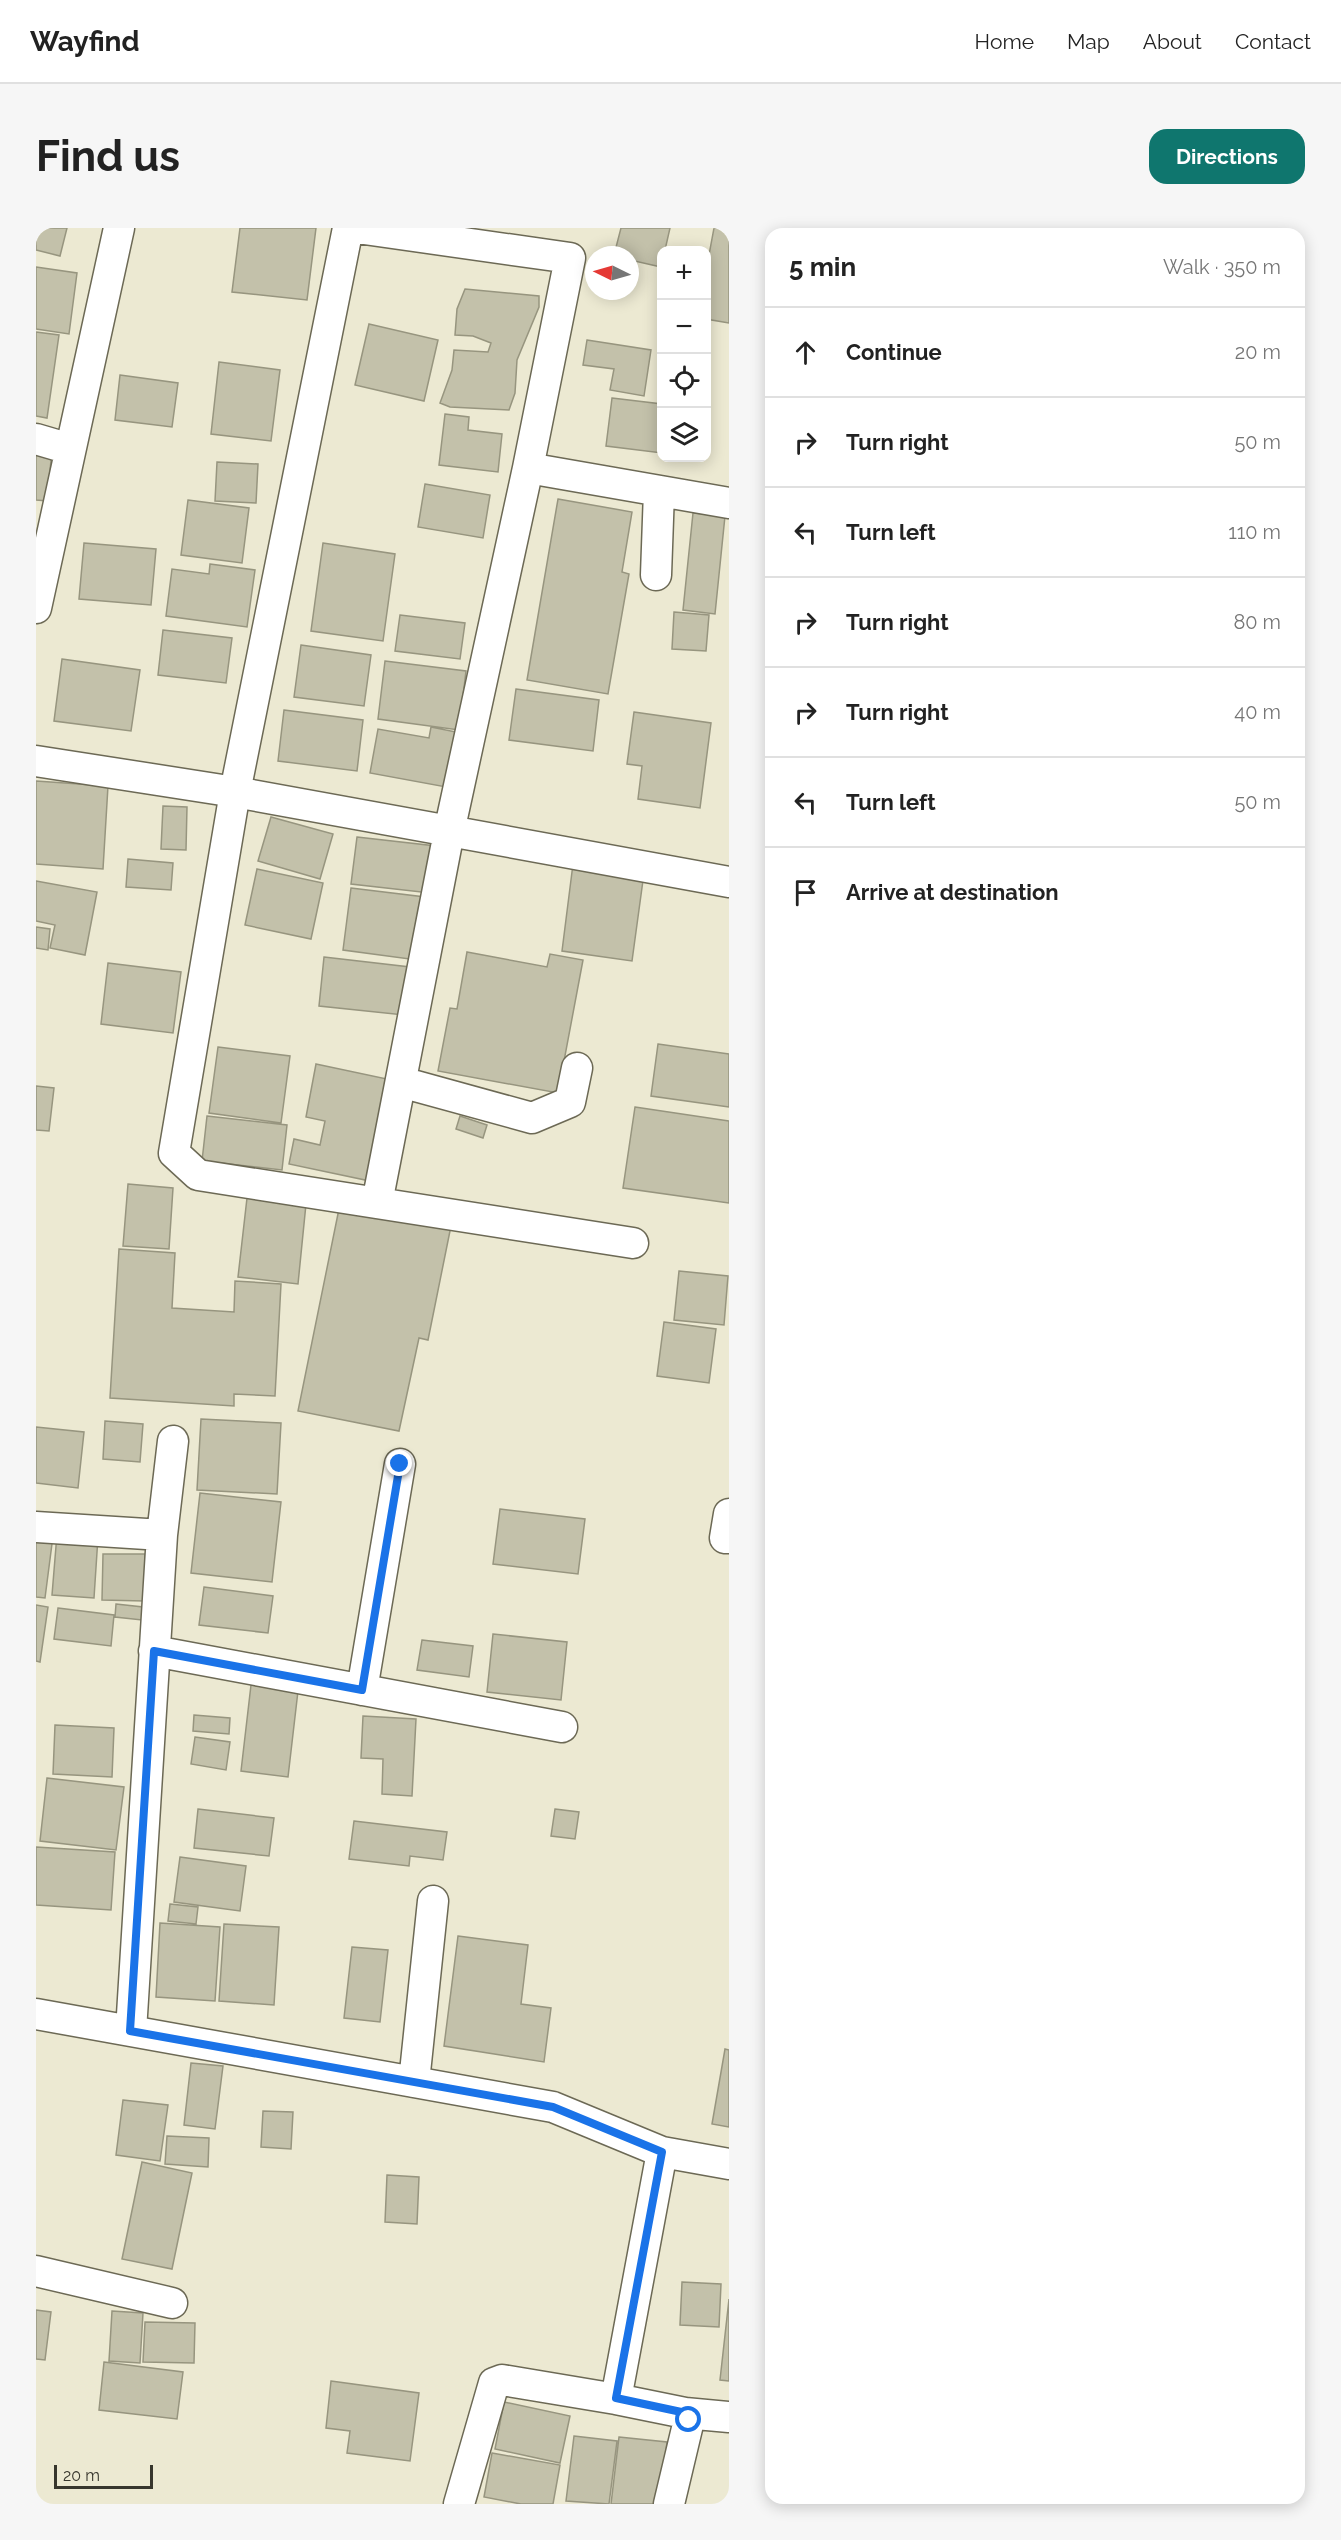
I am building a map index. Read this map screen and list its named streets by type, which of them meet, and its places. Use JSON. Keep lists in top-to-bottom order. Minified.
{"scale_bar":"20 m","north":"left","page":{"header":"Wayfind","nav":["Home","Map","About","Contact"],"buttons":"Directions","title":"Find us","heading":["5 min","Walk · 350 m"],"map_buttons":["+","−"],"list":[["Continue","20 m"],["Turn right","50 m"],["Turn left","110 m"],["Turn right","80 m"],["Turn right","40 m"],["Turn left","50 m"],"Arrive at destination"],"scale":"20 m"}}
